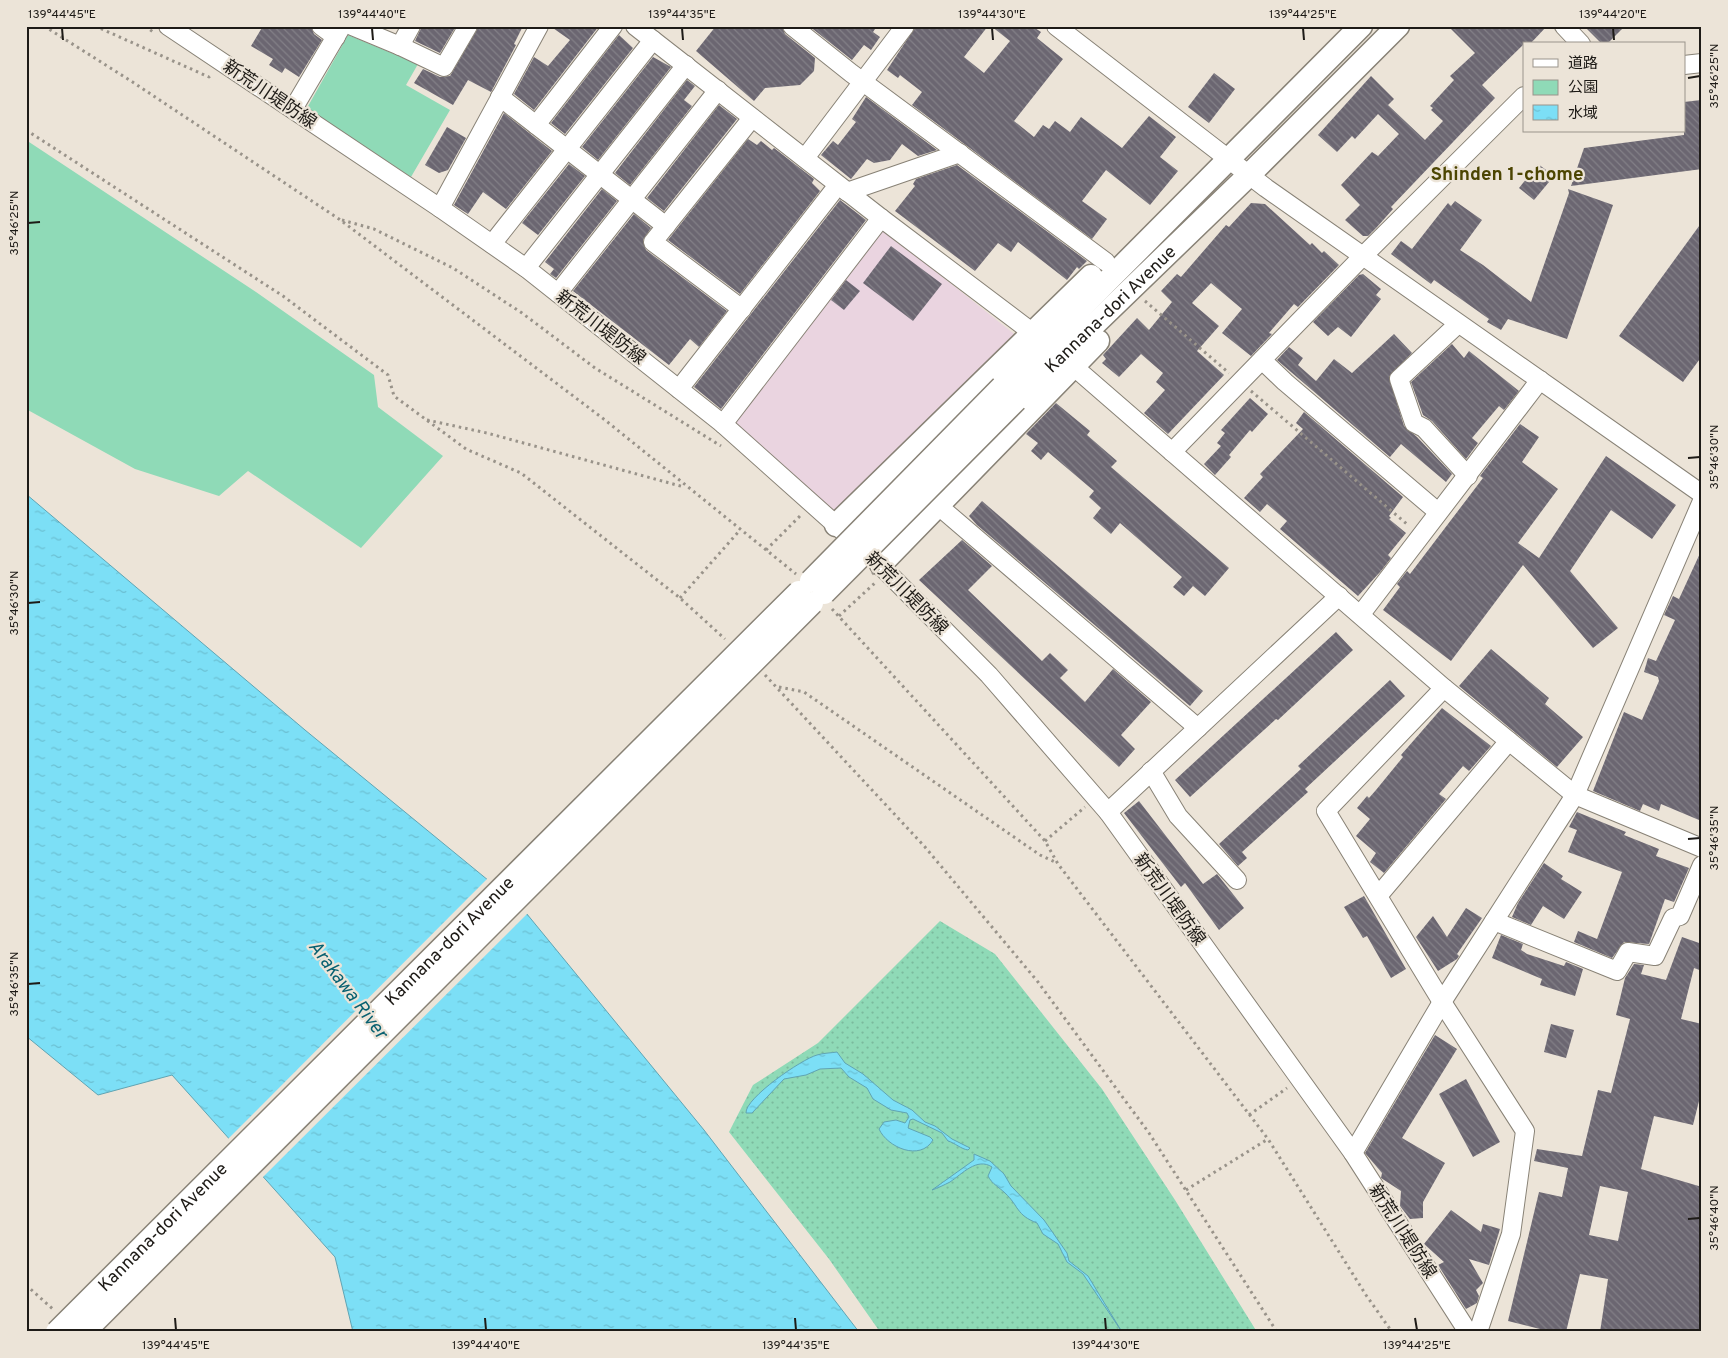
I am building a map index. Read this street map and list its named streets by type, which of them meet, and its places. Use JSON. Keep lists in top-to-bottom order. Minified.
{"streets":{"main road":["Kannana-dori Avenue"],"street":["新荒川堤防線"]},"districts":["Shinden 1-chome"],"water":["Arakawa River"],"legend":["道路","公園","水域"],"coordinates":["139°44'45\"E","139°44'40\"E","139°44'35\"E","139°44'30\"E","139°44'25\"E","139°44'20\"E","35°46'25\"N","35°46'30\"N","35°46'35\"N","35°46'40\"N"]}
